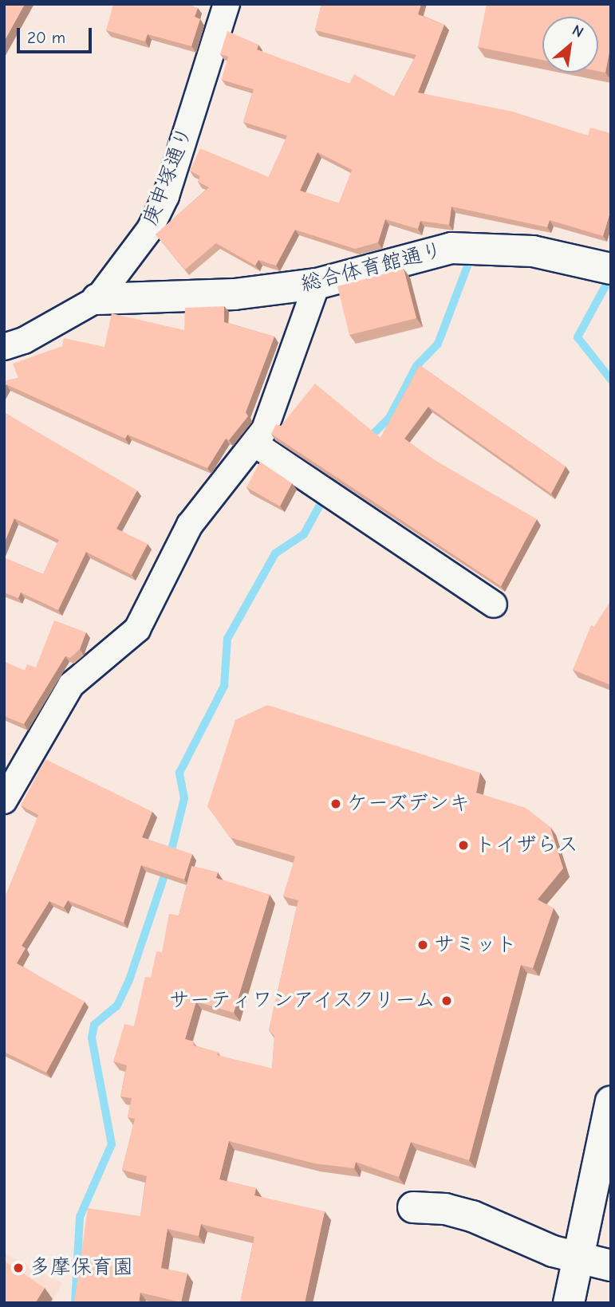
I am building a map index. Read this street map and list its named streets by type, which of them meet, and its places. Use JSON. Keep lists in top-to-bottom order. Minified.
{"streets":{"street":["庚申塚通り","総合体育館通り"]},"crossings":[["庚申塚通り","総合体育館通り"]],"places":["ケーズデンキ","トイザらス","サミット","サーティワンアイスクリーム","多摩保育園"],"scale_bar":"20 m","north":"top right"}
